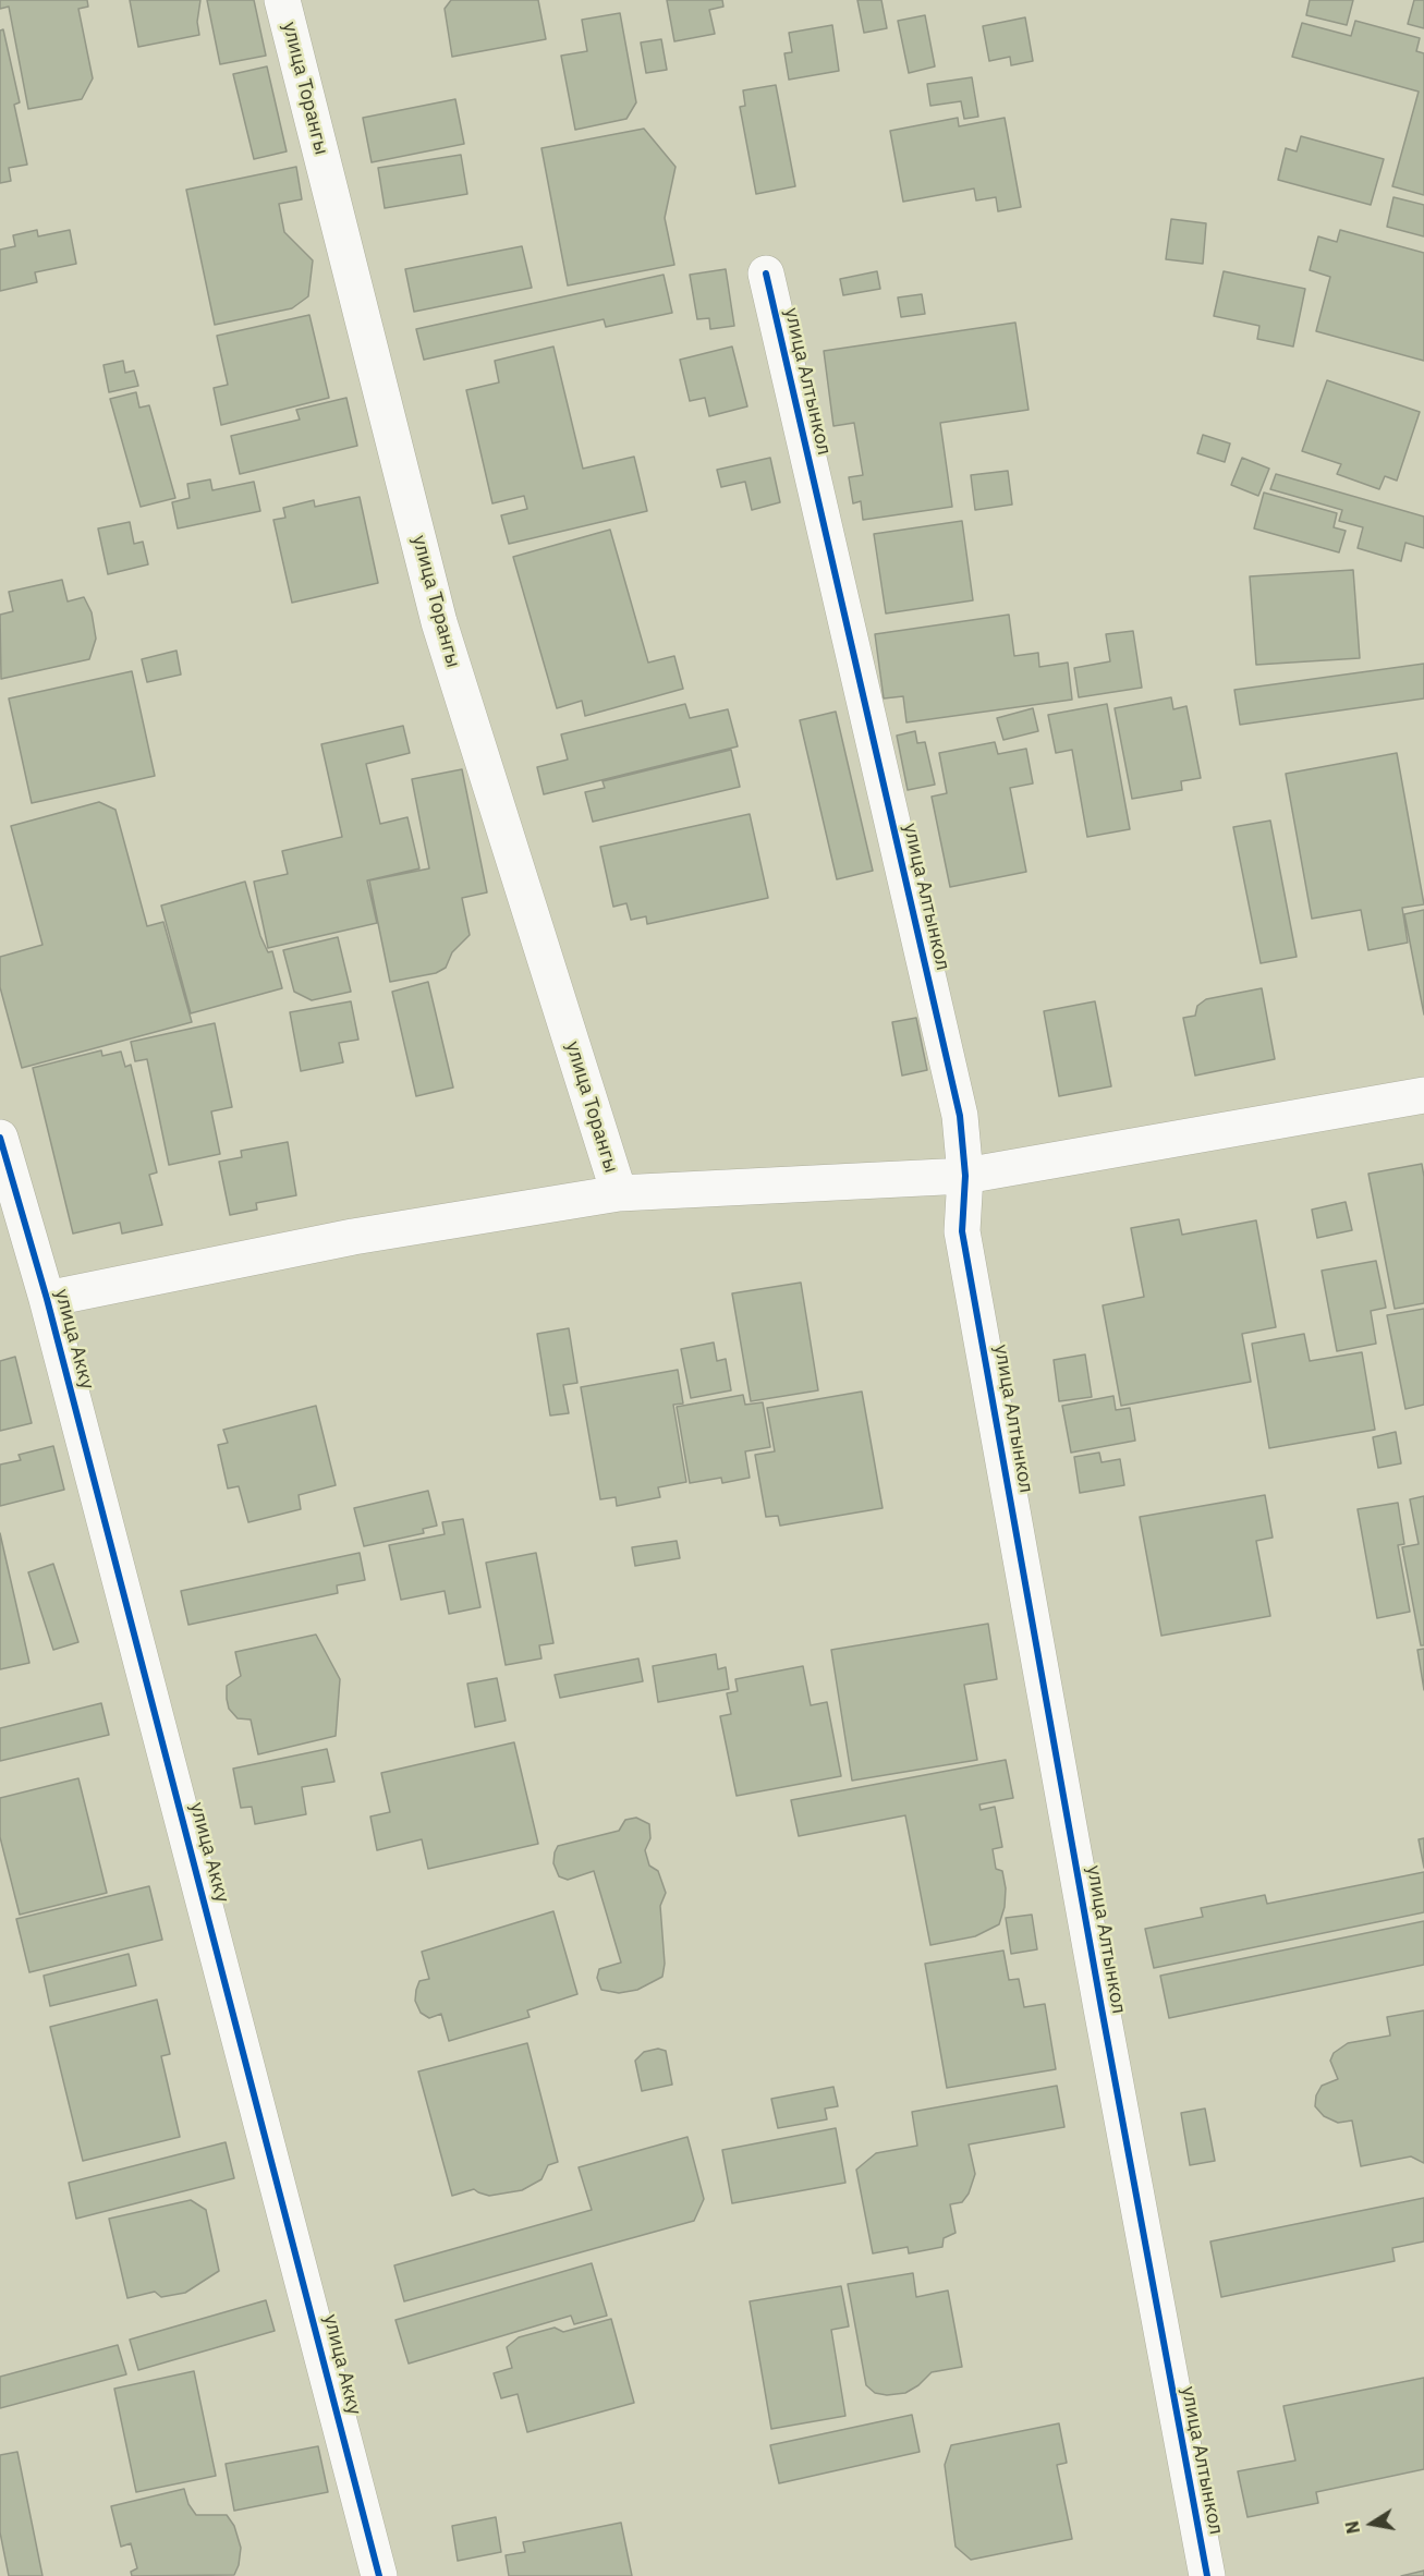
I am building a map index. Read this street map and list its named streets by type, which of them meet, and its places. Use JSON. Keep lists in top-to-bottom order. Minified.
{"streets":{"street":["улица Торангы","улица Алтынкол","улица Акку"]},"north":"left"}
